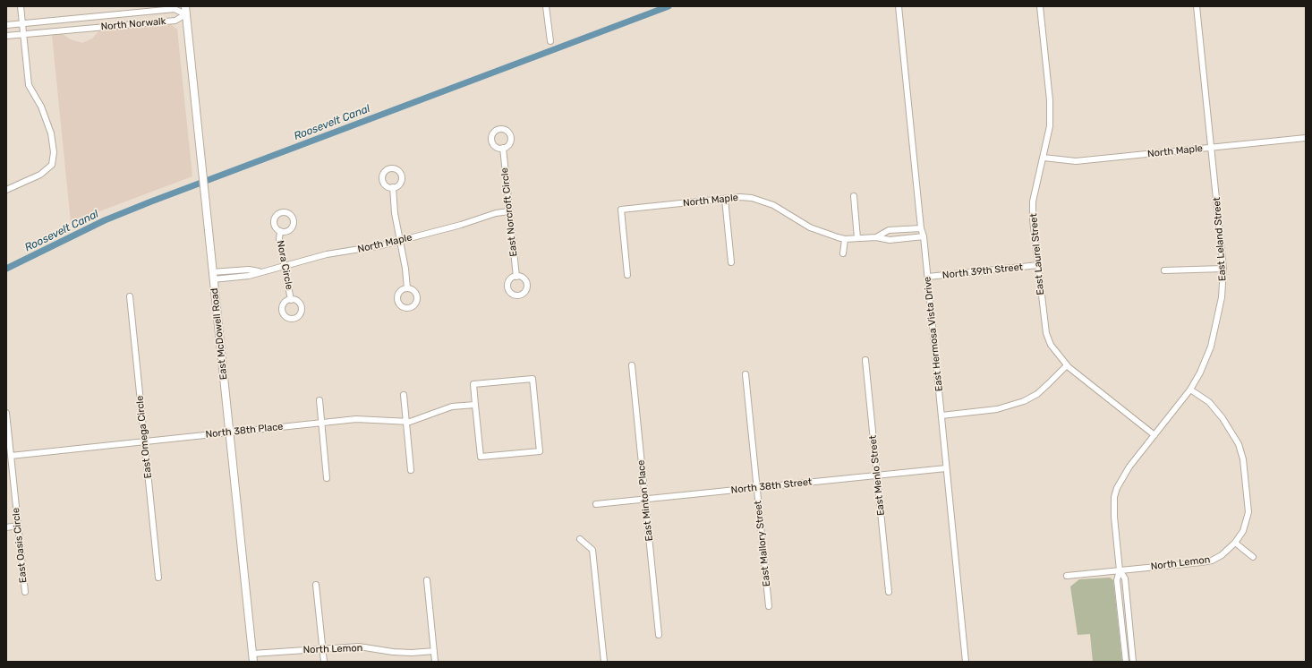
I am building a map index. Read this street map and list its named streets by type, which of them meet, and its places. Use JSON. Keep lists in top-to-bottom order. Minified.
{"streets":{"main road":["East McDowell Road"],"street":["North Norwalk","North Maple","East Norcroft Circle","East Leland Street","East Laurel Street","Nora Circle","North 39th Street","East Hermosa Vista Drive","North 38th Place","East Omega Circle","East Menlo Street","North 38th Street","East Minton Place","East Mallory Street","East Oasis Circle","North Lemon"]},"crossings":[["North Norwalk","East McDowell Road"],["North Maple","East Norcroft Circle"],["North Maple","East Leland Street"],["North Maple","East Laurel Street"],["North Maple","Nora Circle"],["North Maple","East McDowell Road"],["North Maple","East Hermosa Vista Drive"],["East Leland Street","East Laurel Street"],["East Leland Street","North Lemon"],["East Laurel Street","North 39th Street"],["North 39th Street","East Hermosa Vista Drive"],["East McDowell Road","North 38th Place"],["East McDowell Road","North Lemon"],["East Hermosa Vista Drive","North 38th Street"],["North 38th Place","East Omega Circle"],["North 38th Place","East Oasis Circle"],["East Menlo Street","North 38th Street"],["North 38th Street","East Minton Place"],["North 38th Street","East Mallory Street"]],"water":["Roosevelt Canal"]}
